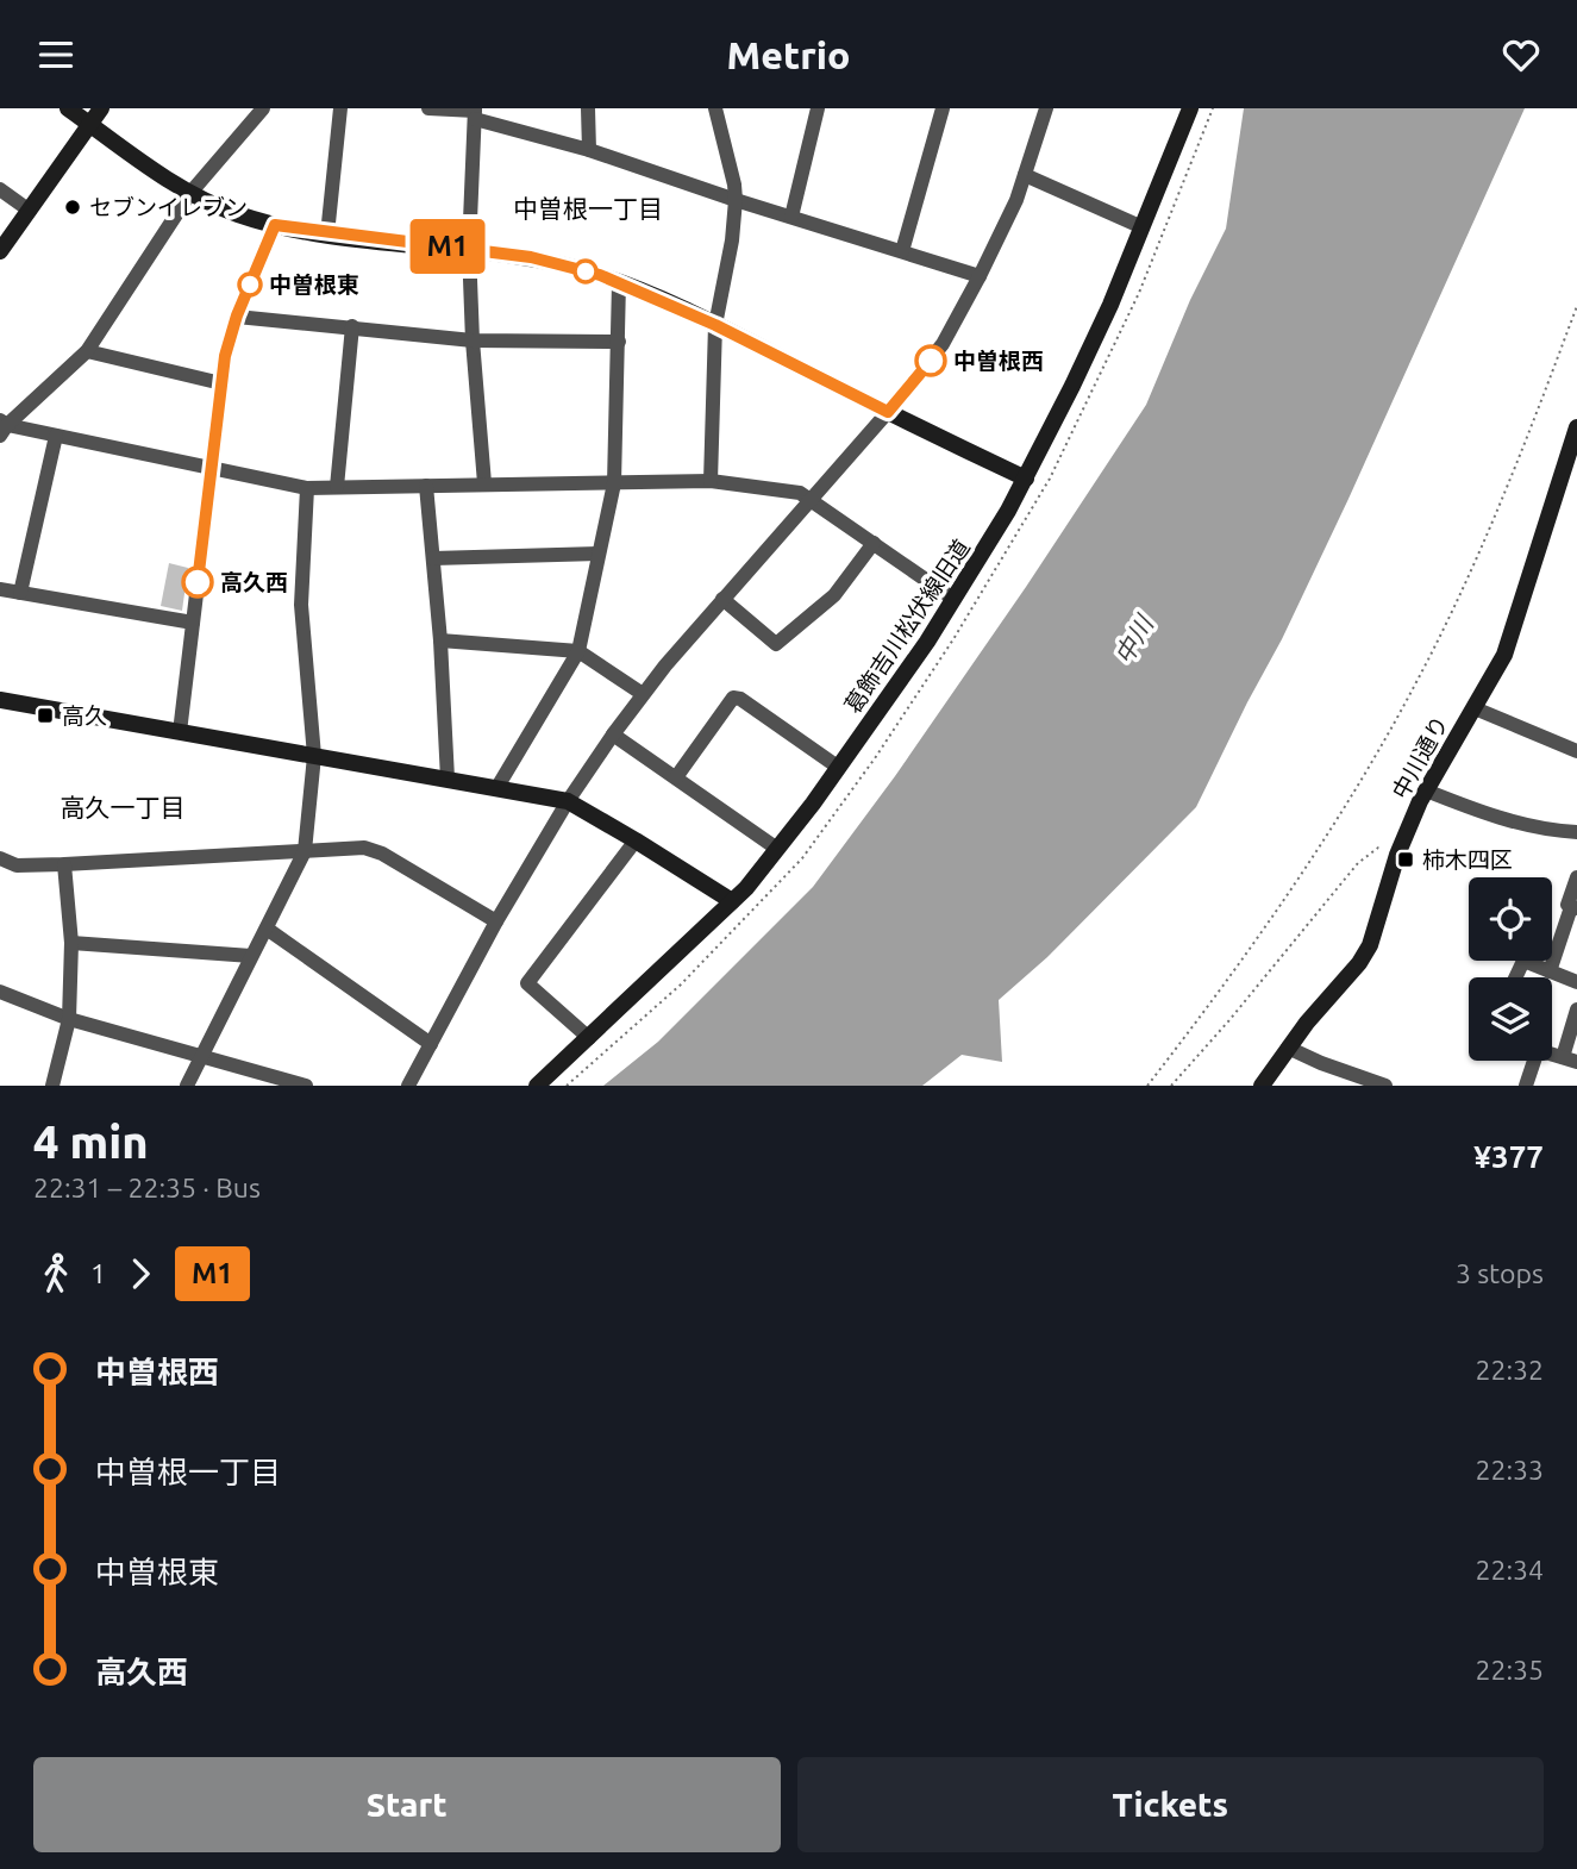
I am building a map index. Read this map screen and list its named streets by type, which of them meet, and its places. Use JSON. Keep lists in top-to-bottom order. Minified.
{"streets":{"street":["葛飾吉川松伏線旧道","中川通り"]},"districts":["中曽根一丁目","高久一丁目"],"water":["中川"],"places":{"other":["セブンイレブン","中曽根東","中曽根西","高久西"],"transit":["高久","柿木四区"]},"lines":["bus line M1"],"page":{"header":"Metrio","on_map":"M1","heading":["4 min","22:31 – 22:35 · Bus","¥377"],"legs":["1","M1","3 stops"],"list":[{"name":"中曽根西","value":"22:32"},{"name":"中曽根一丁目","value":"22:33"},{"name":"中曽根東","value":"22:34"},{"name":"高久西","value":"22:35"}],"buttons":["Start","Tickets"]}}
